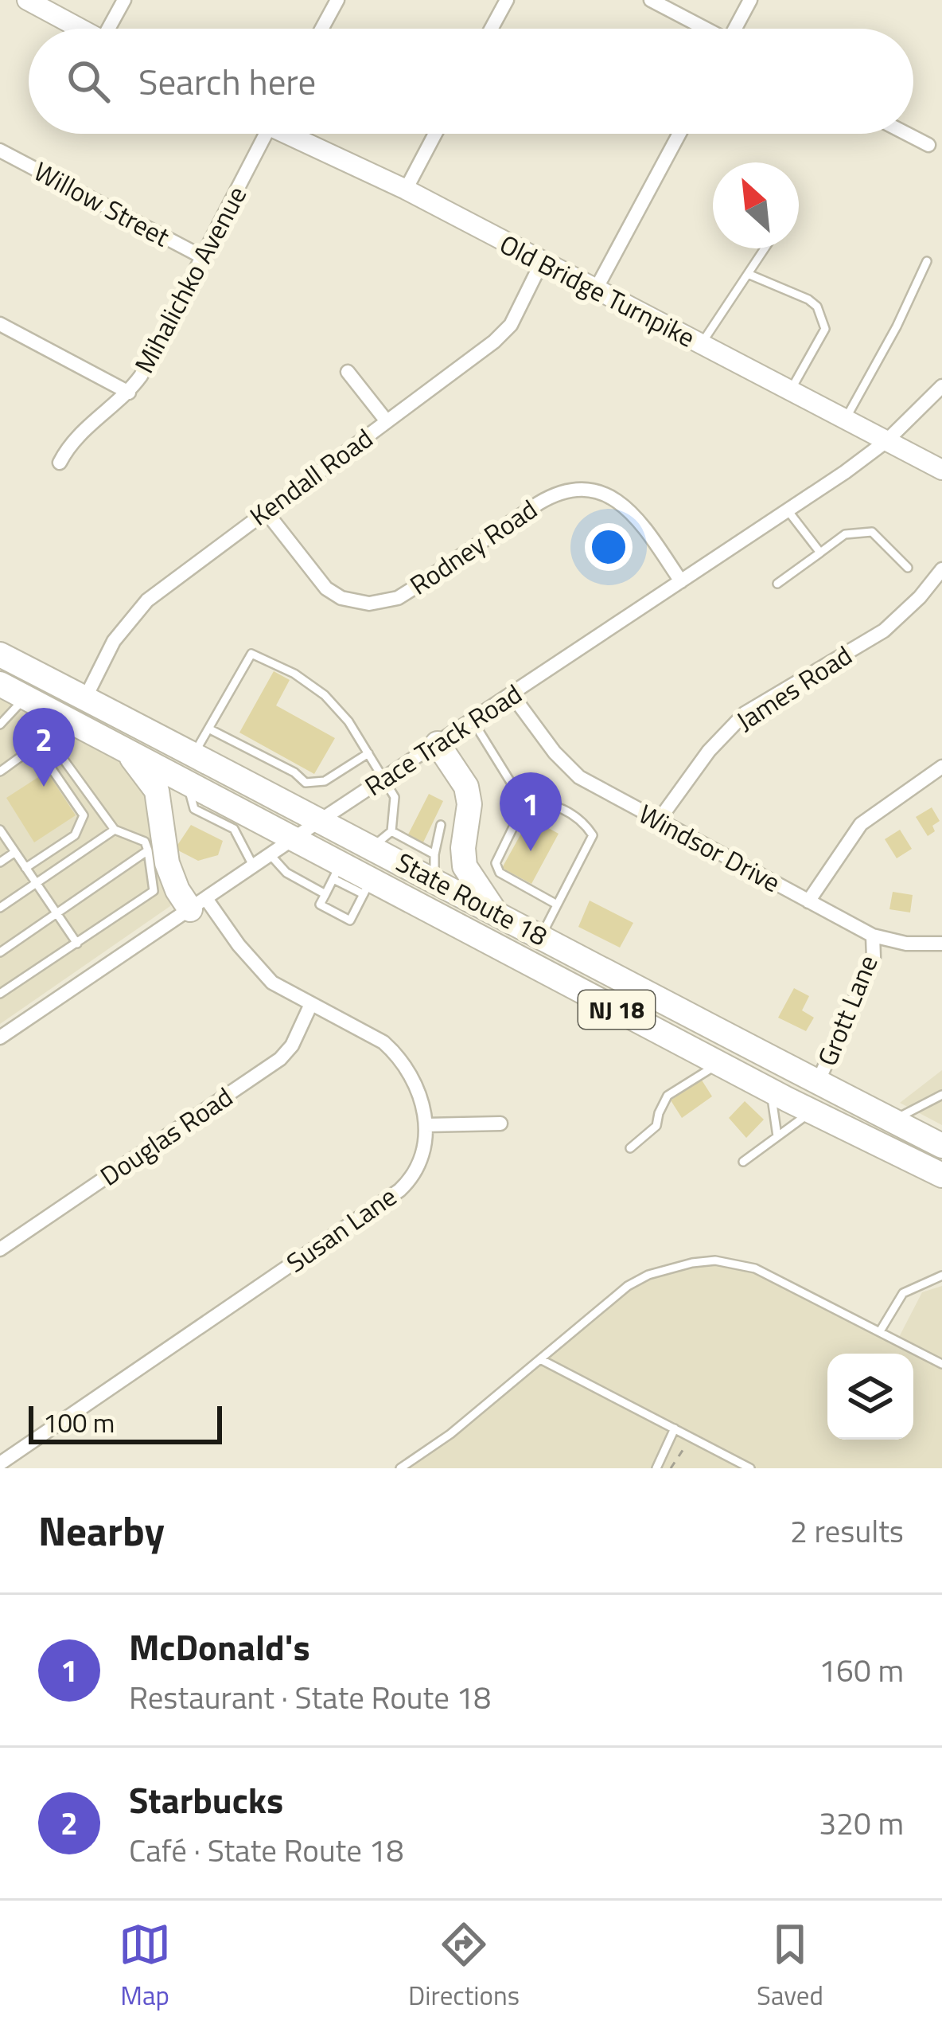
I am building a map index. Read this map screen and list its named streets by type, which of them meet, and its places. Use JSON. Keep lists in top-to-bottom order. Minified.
{"streets":{"highway":["State Route 18","NJ 18"],"street":["Willow Street","Mihalichko Avenue","Old Bridge Turnpike","Kendall Road","Rodney Road","James Road","Race Track Road","Windsor Drive","Grott Lane","Douglas Road","Susan Lane"]},"crossings":[["Willow Street","Mihalichko Avenue"],["Old Bridge Turnpike","Kendall Road"],["Old Bridge Turnpike","Race Track Road"],["Kendall Road","Rodney Road"],["Kendall Road","State Route 18"],["Rodney Road","Race Track Road"],["James Road","Windsor Drive"],["Race Track Road","Windsor Drive"],["Race Track Road","State Route 18"],["Windsor Drive","Grott Lane"],["State Route 18","Grott Lane"]],"scale_bar":"100 m","north":"top left","page":{"search":"Search here","pins":["2","1"],"scale":"100 m","heading":["Nearby","2 results"],"list":[{"mark":"1","name":"McDonald's","note":"Restaurant · State Route 18","value":"160 m"},{"mark":"2","name":"Starbucks","note":"Café · State Route 18","value":"320 m"}],"nav":["Map","Directions","Saved"]}}
